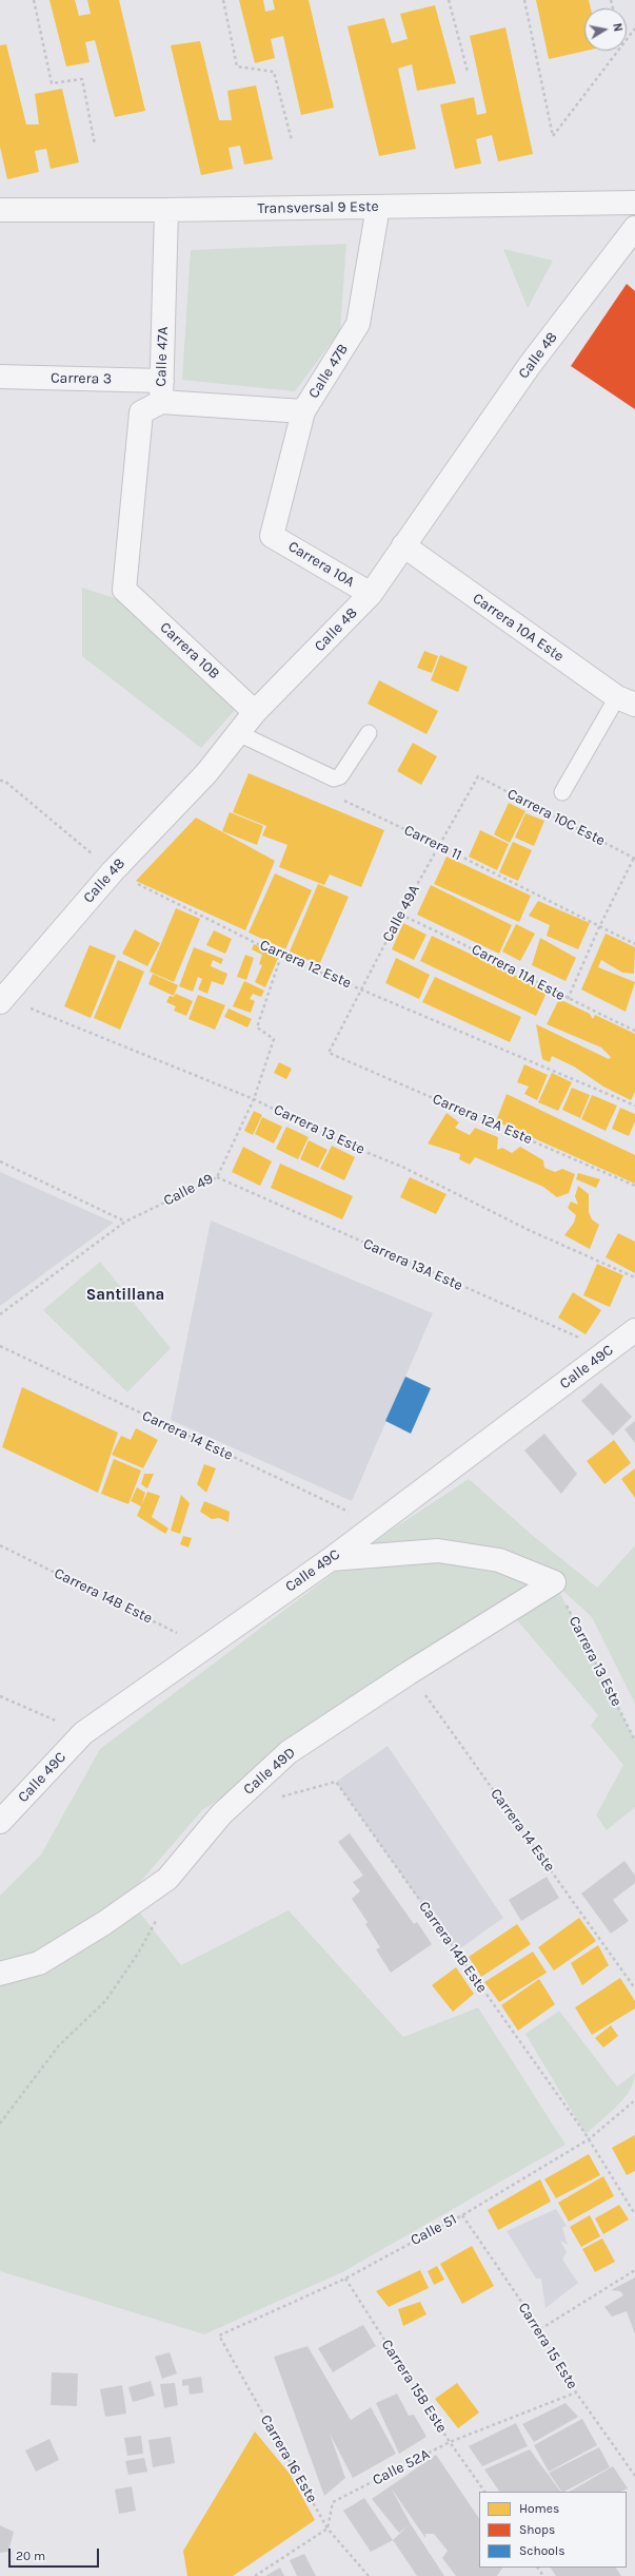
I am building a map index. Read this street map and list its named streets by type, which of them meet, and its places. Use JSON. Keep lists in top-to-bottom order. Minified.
{"streets":{"street":["Transversal 9 Este","Calle 48","Calle 47A","Calle 47B","Carrera 3","Carrera 10A","Carrera 10A Este","Carrera 10B","Calle 49C","Calle 49D"],"path":["Carrera 10C Este","Carrera 11","Calle 49A","Carrera 12 Este","Carrera 11A Este","Carrera 12A Este","Carrera 13 Este","Calle 49","Carrera 13A Este","Carrera 14 Este","Carrera 14B Este","Calle 51","Carrera 15 Este","Carrera 15B Este","Carrera 16 Este","Calle 52A"]},"crossings":[["Transversal 9 Este","Calle 47A"],["Transversal 9 Este","Calle 47B"],["Calle 48","Carrera 10A"],["Calle 48","Carrera 10A Este"],["Calle 48","Carrera 10B"],["Calle 48","Carrera 12 Este"],["Calle 48","Carrera 13 Este"],["Calle 47A","Carrera 3"],["Calle 47A","Carrera 10B"],["Calle 47B","Carrera 3"],["Calle 47B","Carrera 10A"],["Carrera 10C Este","Calle 49A"],["Carrera 11","Calle 49A"],["Calle 49A","Carrera 12 Este"],["Calle 49A","Carrera 11A Este"],["Calle 49A","Carrera 12A Este"],["Carrera 12 Este","Calle 49"],["Carrera 13 Este","Calle 49"],["Carrera 13 Este","Calle 49D"],["Calle 49","Carrera 13A Este"],["Carrera 13A Este","Calle 49C"],["Calle 49C","Carrera 14 Este"],["Calle 49C","Carrera 14B Este"],["Carrera 14 Este","Calle 49D"],["Carrera 14B Este","Calle 51"],["Calle 51","Carrera 15 Este"],["Calle 51","Carrera 15B Este"],["Calle 51","Carrera 16 Este"],["Carrera 15 Este","Calle 52A"],["Carrera 15B Este","Calle 52A"],["Carrera 16 Este","Calle 52A"]],"districts":["Santillana"],"legend":["Homes","Shops","Schools"],"scale_bar":"20 m","north":"right"}
